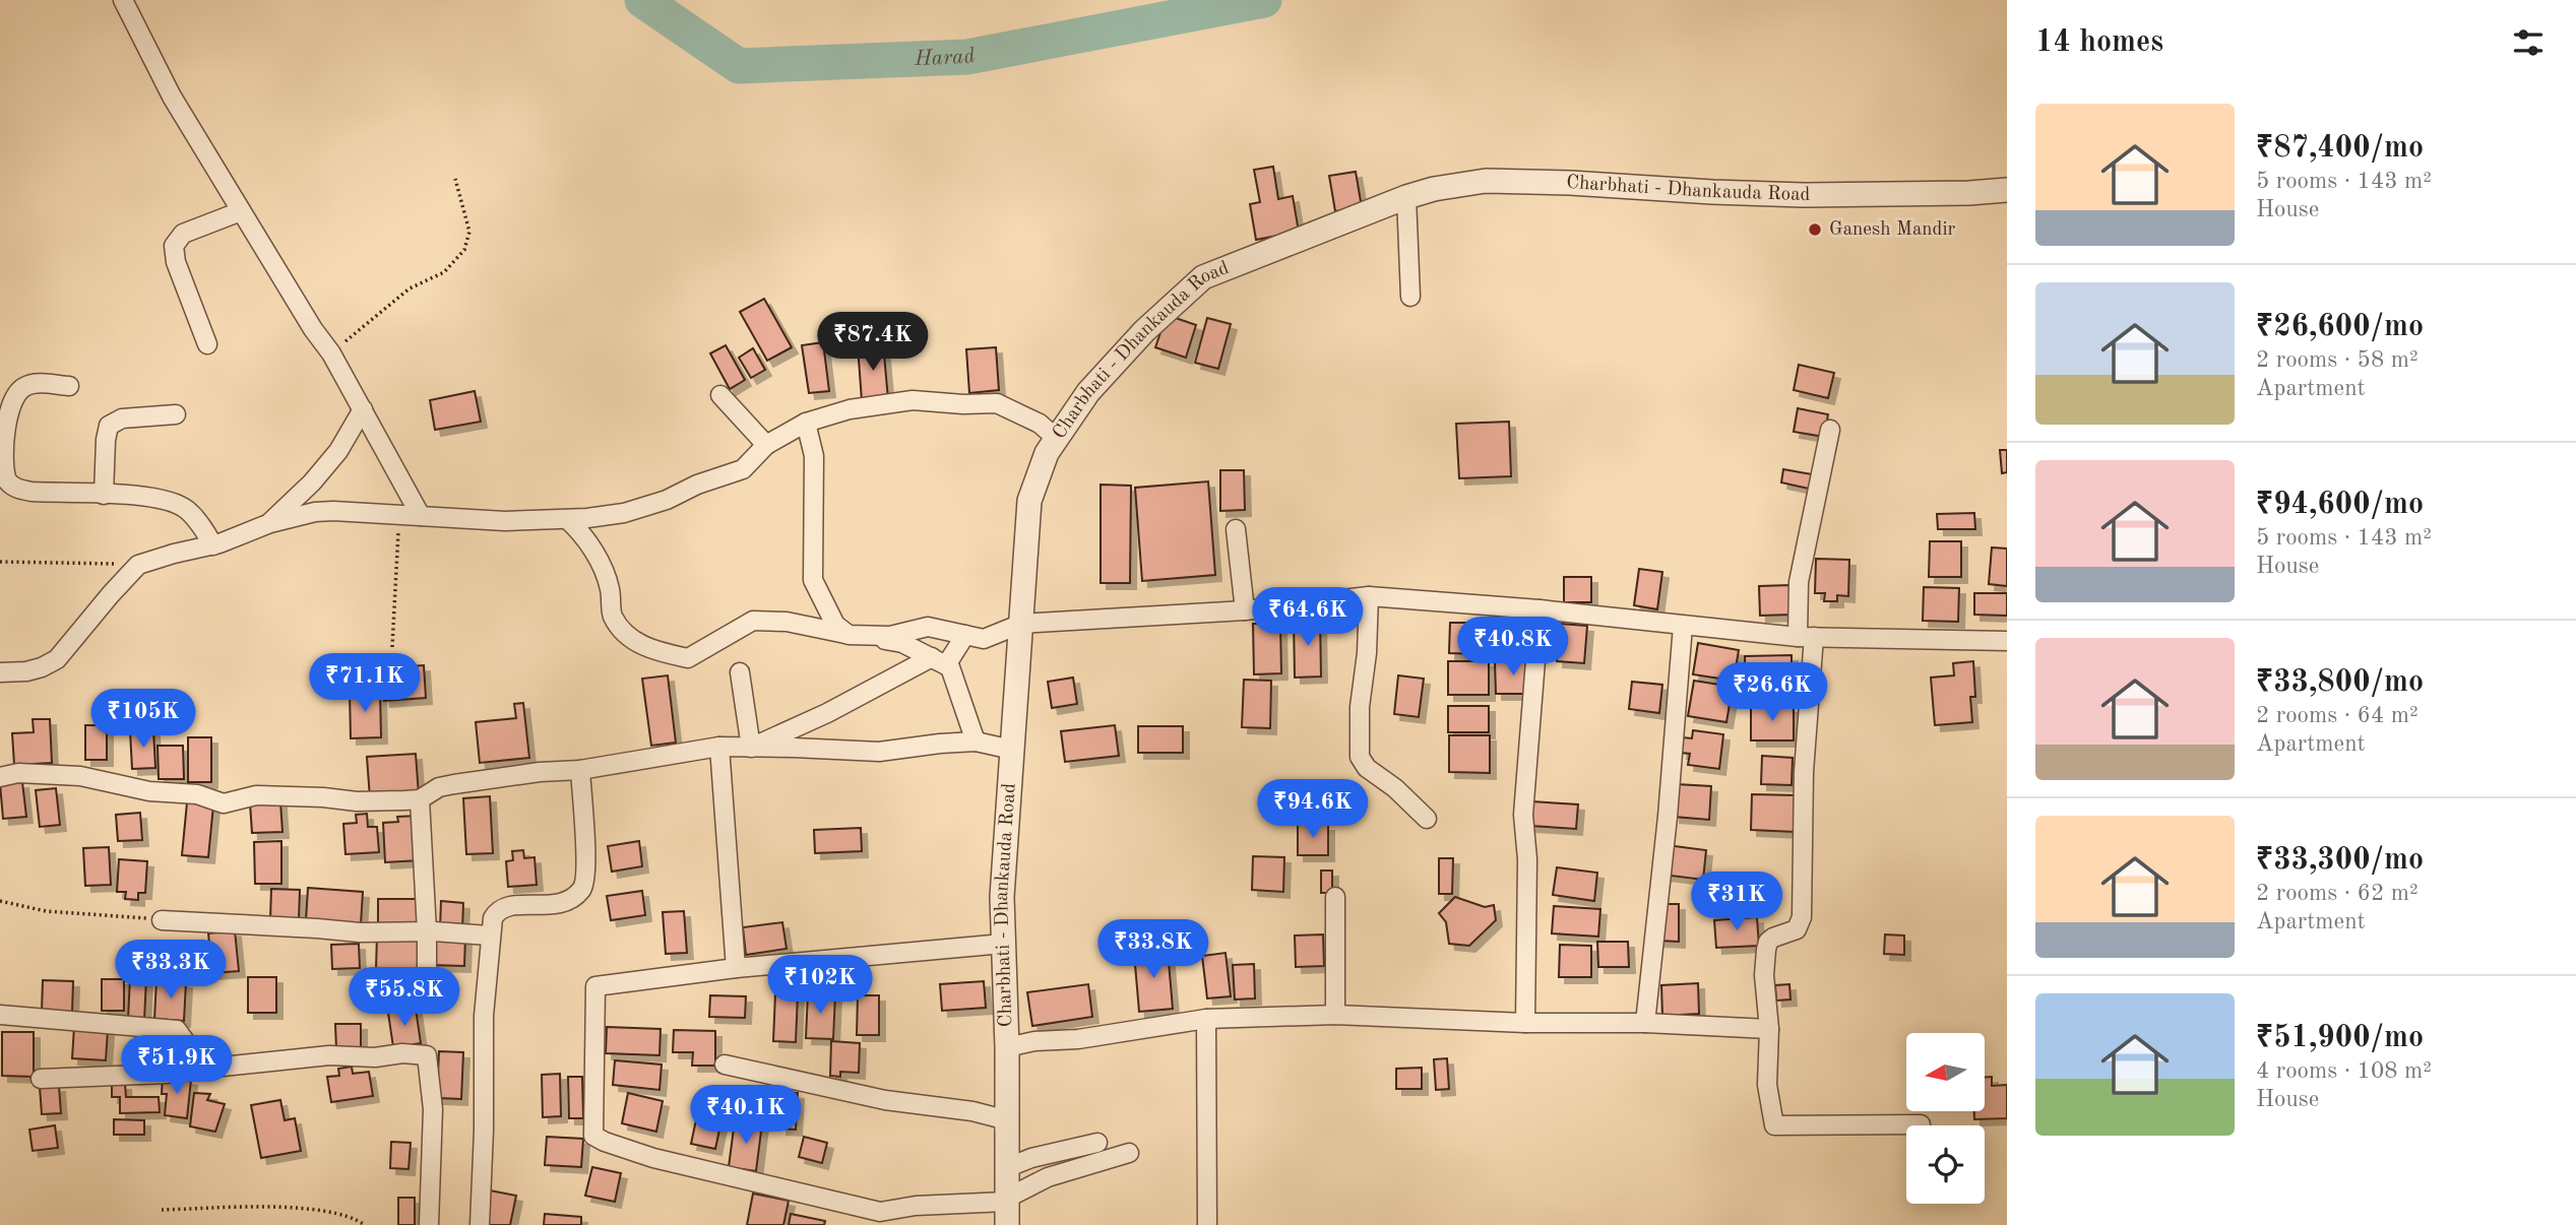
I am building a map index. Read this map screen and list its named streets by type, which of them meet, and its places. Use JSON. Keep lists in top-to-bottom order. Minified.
{"streets":{"street":["Charbhati - Dhankauda Road"]},"water":["Harad"],"places":["Ganesh Mandir"],"north":"left","page":{"heading":"14 homes","list":[{"name":"₹87,400/mo","note":"5 rooms · 143 m² · House"},{"name":"₹26,600/mo","note":"2 rooms · 58 m² · Apartment"},{"name":"₹94,600/mo","note":"5 rooms · 143 m² · House"},{"name":"₹33,800/mo","note":"2 rooms · 64 m² · Apartment"},{"name":"₹33,300/mo","note":"2 rooms · 62 m² · Apartment"},{"name":"₹51,900/mo","note":"4 rooms · 108 m² · House"}],"price":["₹87.4K","₹64.6K","₹40.8K","₹71.1K","₹26.6K","₹105K","₹94.6K","₹31K","₹33.8K","₹33.3K","₹102K","₹55.8K","₹51.9K","₹40.1K"]}}
